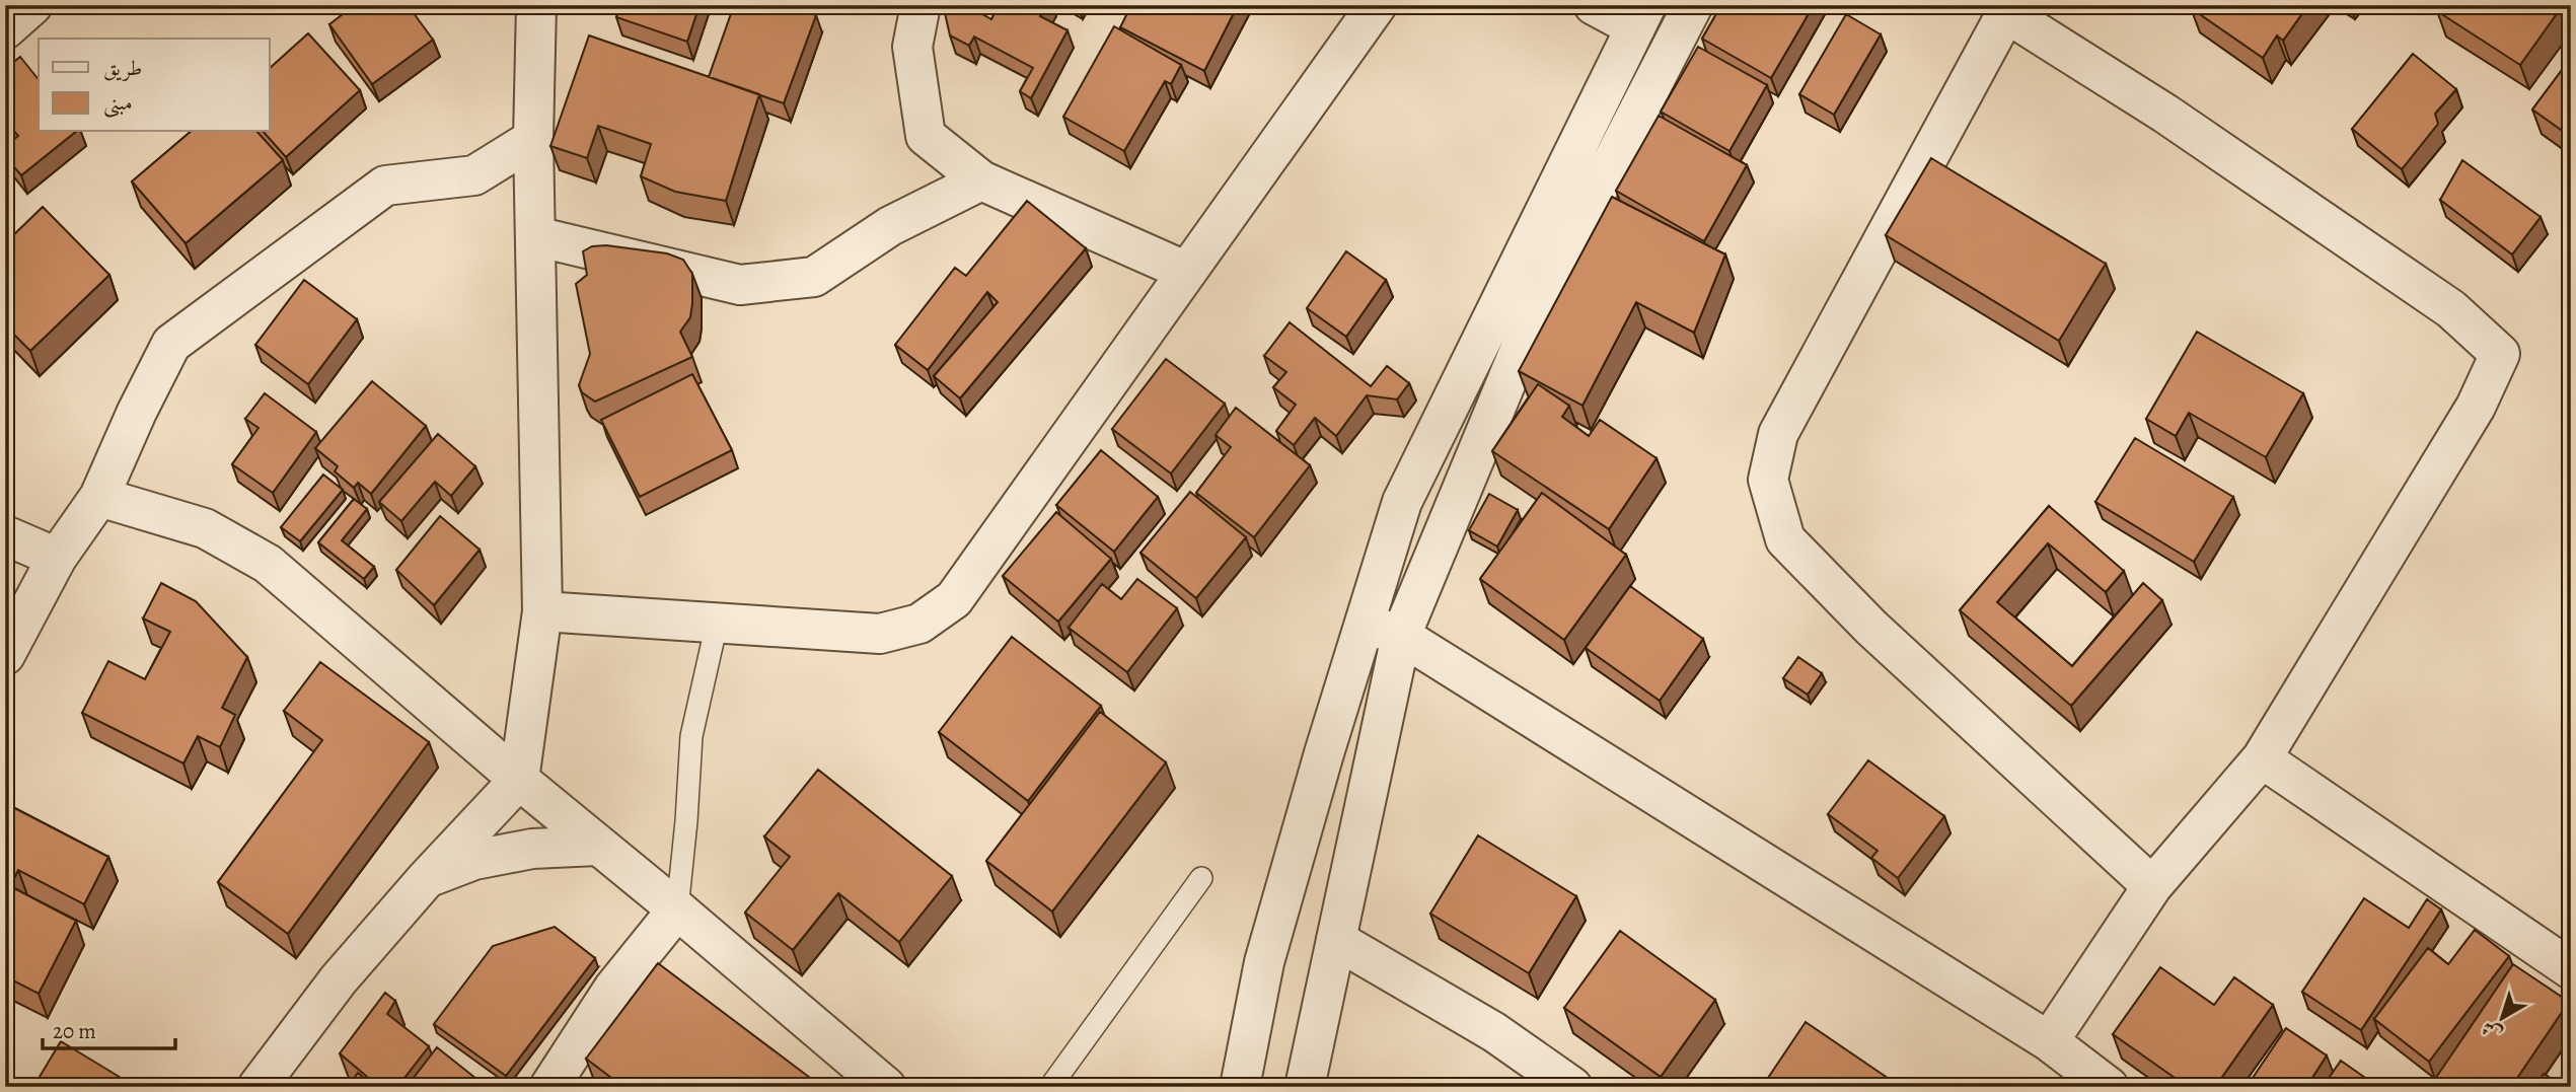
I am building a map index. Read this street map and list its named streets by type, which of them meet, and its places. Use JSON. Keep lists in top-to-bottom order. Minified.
{"legend":["طريق","مبنى"],"scale_bar":"20 m","north":"bottom left"}
